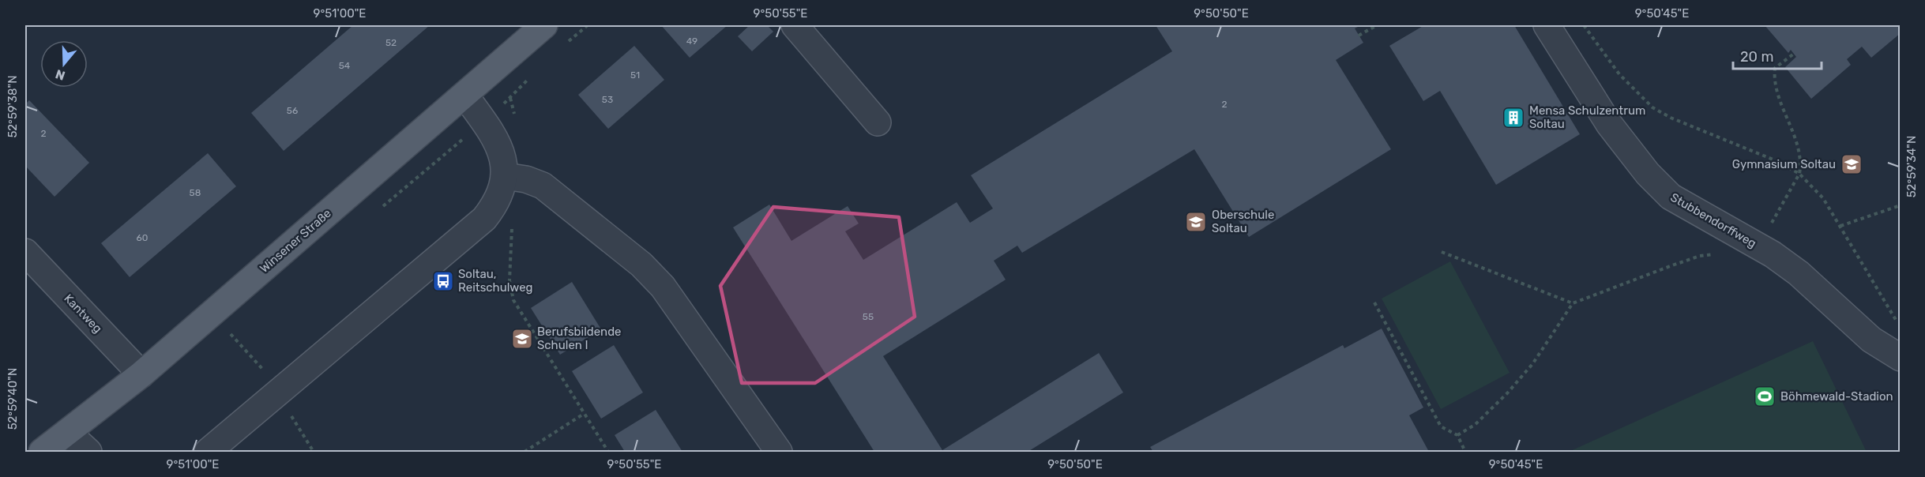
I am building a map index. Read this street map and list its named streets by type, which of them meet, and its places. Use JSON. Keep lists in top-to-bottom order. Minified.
{"streets":{"main road":["Winsener Straße"],"street":["Stubbendorffweg","Kantweg"]},"crossings":[["Winsener Straße","Kantweg"]],"places":{"building":["Mensa Schulzentrum Soltau"],"school or university":["Gymnasium Soltau","Oberschule Soltau","Berufsbildende Schulen I"],"bus stop":["Soltau, Reitschulweg"],"sports":["Böhmewald-Stadion"]},"house_numbers":["49","52","54","51","53","2","56","2","58","60","55"],"scale_bar":"20 m","north":"bottom","coordinates":["9°51'00\"E","9°50'55\"E","9°50'50\"E","9°50'45\"E","52°59'38\"N","52°59'34\"N","52°59'40\"N"]}
